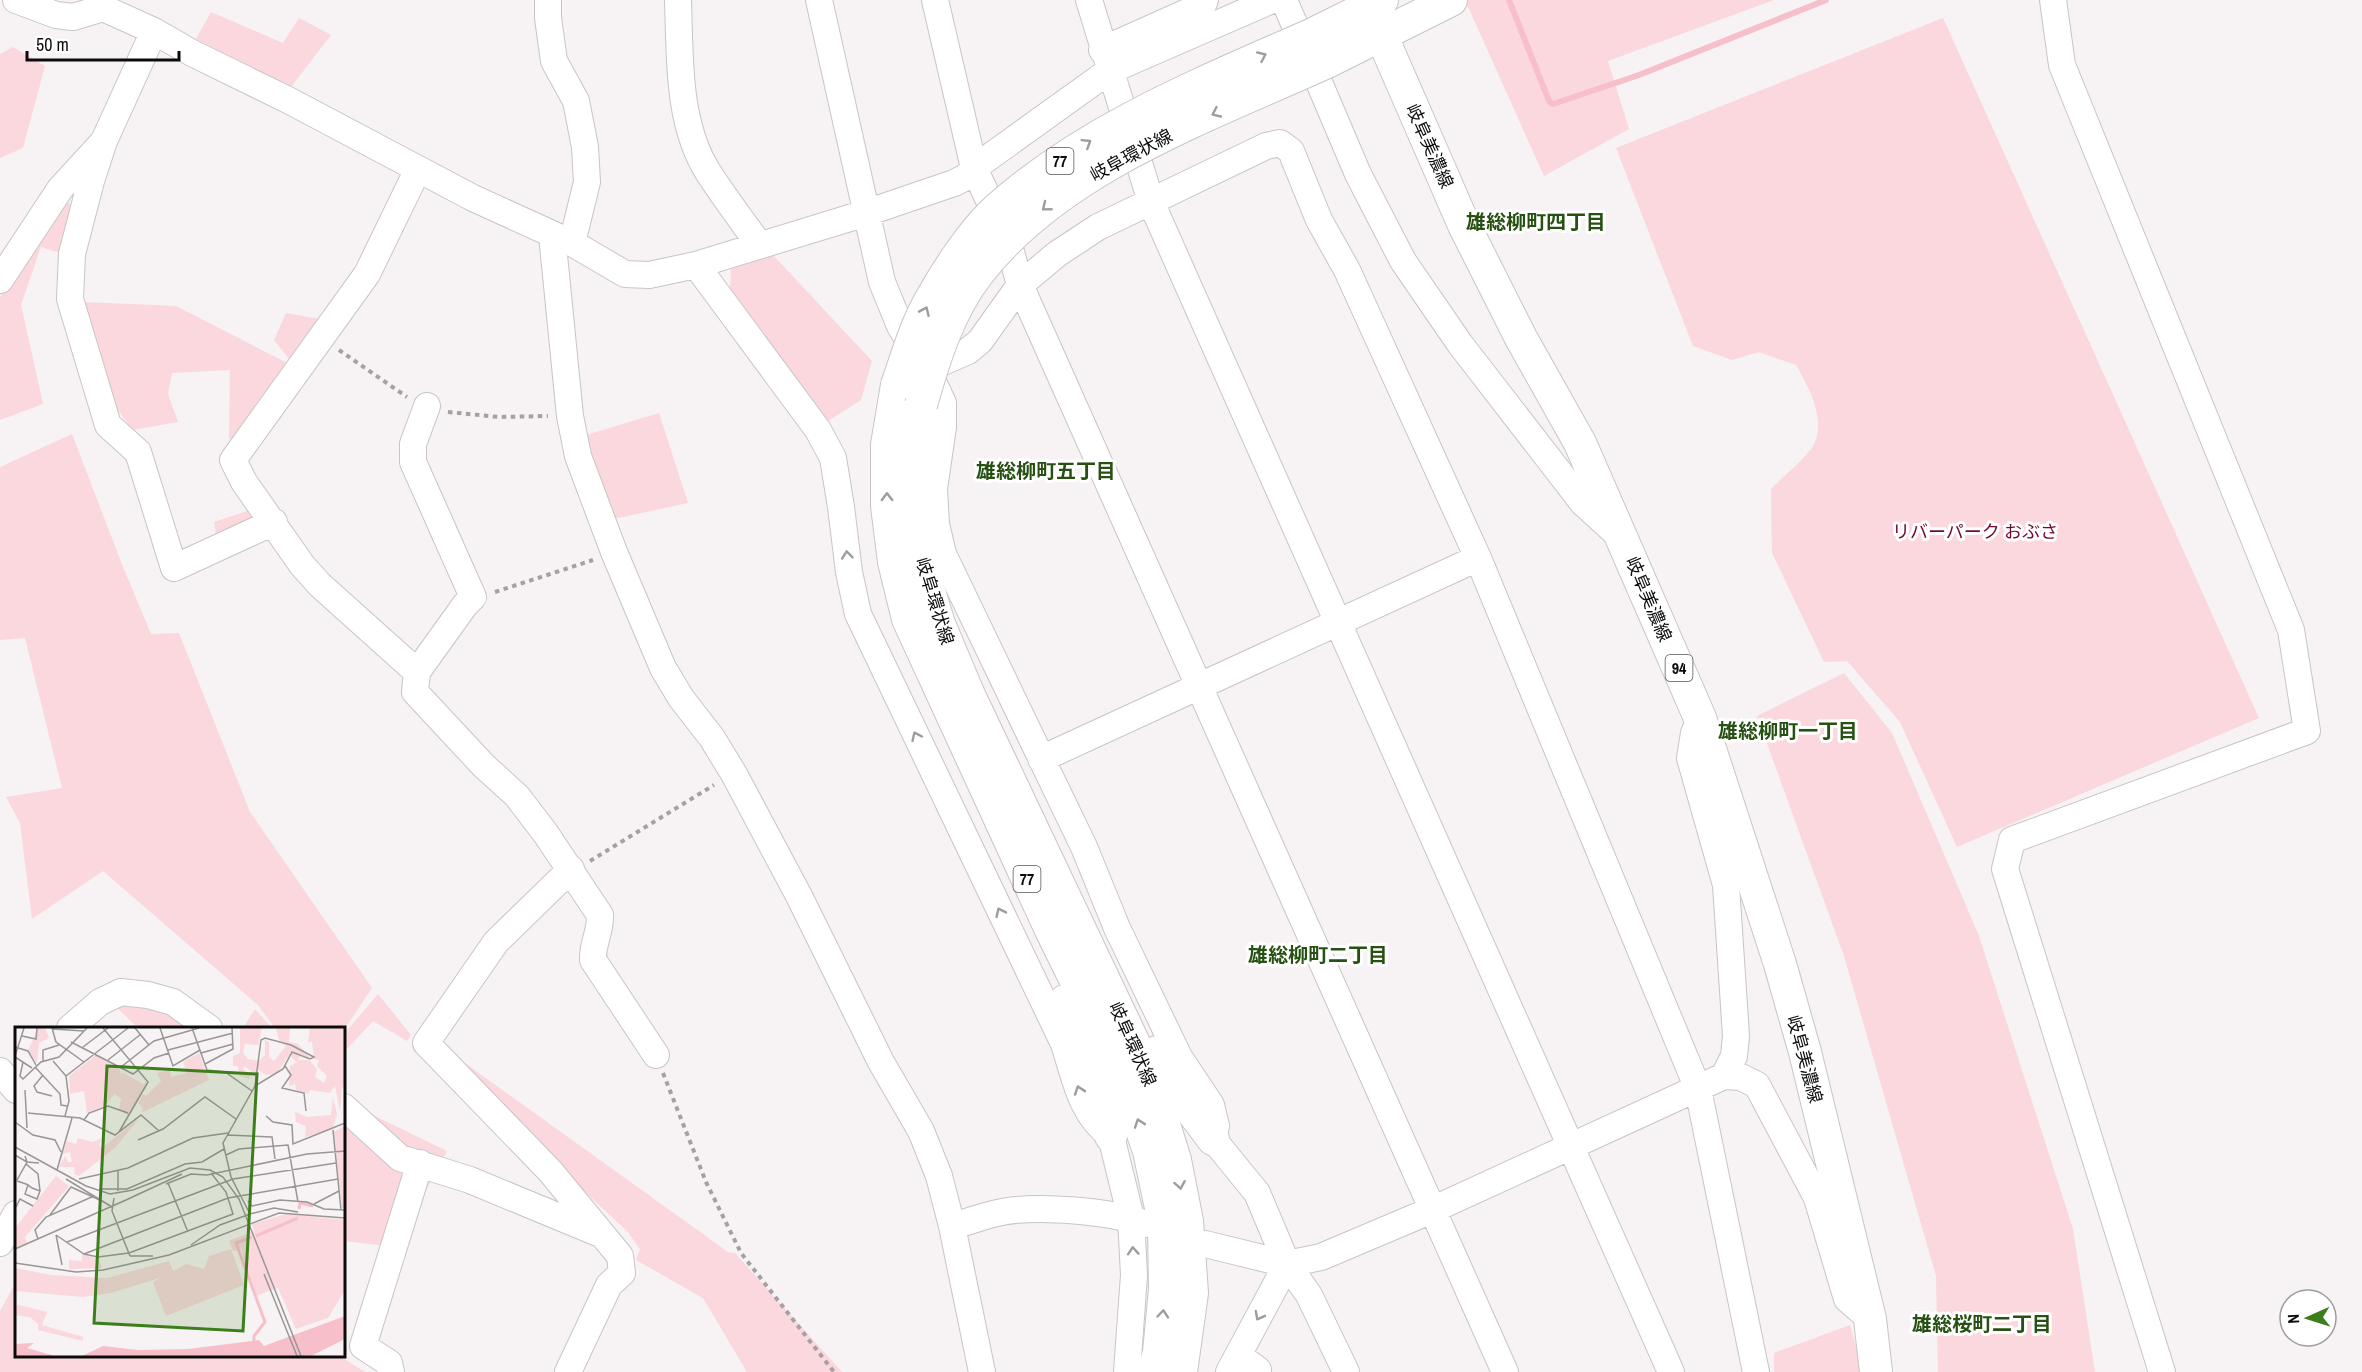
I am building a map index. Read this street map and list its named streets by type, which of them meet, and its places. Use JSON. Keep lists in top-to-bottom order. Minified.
{"streets":{"main road":["岐阜美濃線","岐阜環状線","77","94"]},"crossings":[["岐阜美濃線","岐阜環状線"],["岐阜環状線","77"]],"districts":["雄総柳町四丁目","雄総柳町五丁目","雄総柳町一丁目","雄総柳町二丁目","雄総桜町二丁目"],"parks":["リバーパーク おぶさ"],"scale_bar":"50 m","north":"left"}
